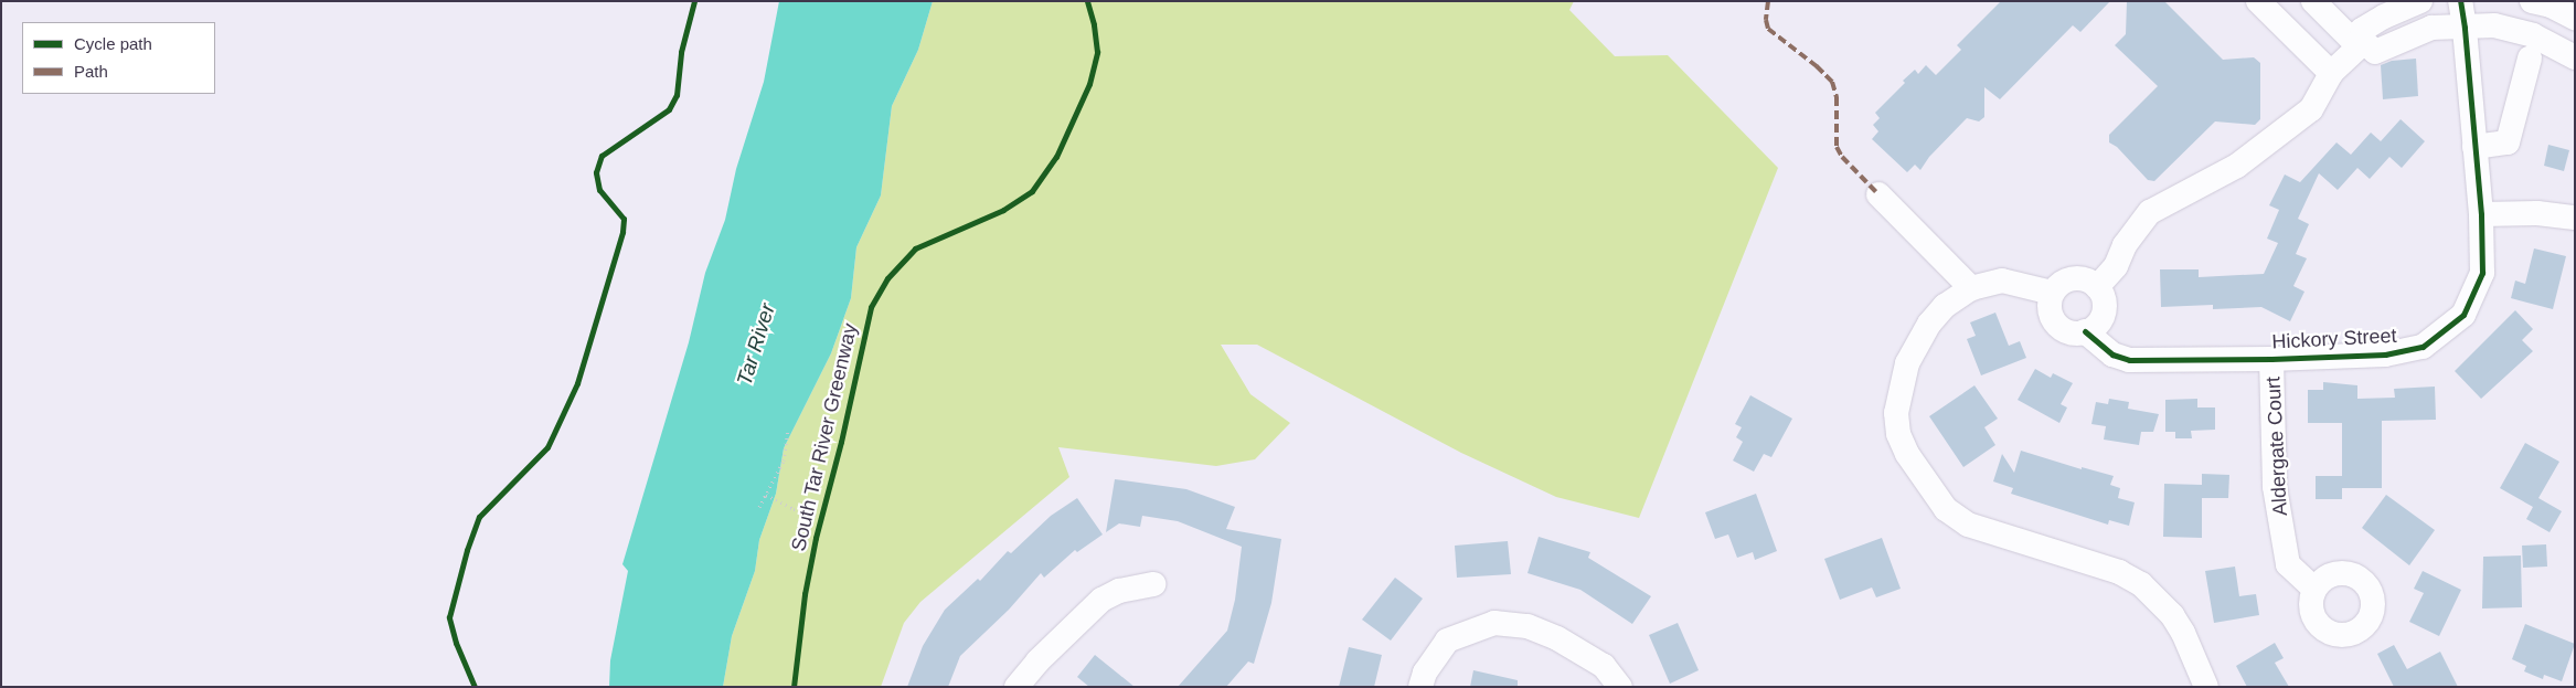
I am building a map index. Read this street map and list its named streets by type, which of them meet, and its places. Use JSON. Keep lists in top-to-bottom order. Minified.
{"streets":{"street":["Hickory Street","Aldergate Court"],"cycle path":["South Tar River Greenway"]},"crossings":[["Hickory Street","Aldergate Court"]],"water":["Tar River"],"legend":["Cycle path","Path"]}
